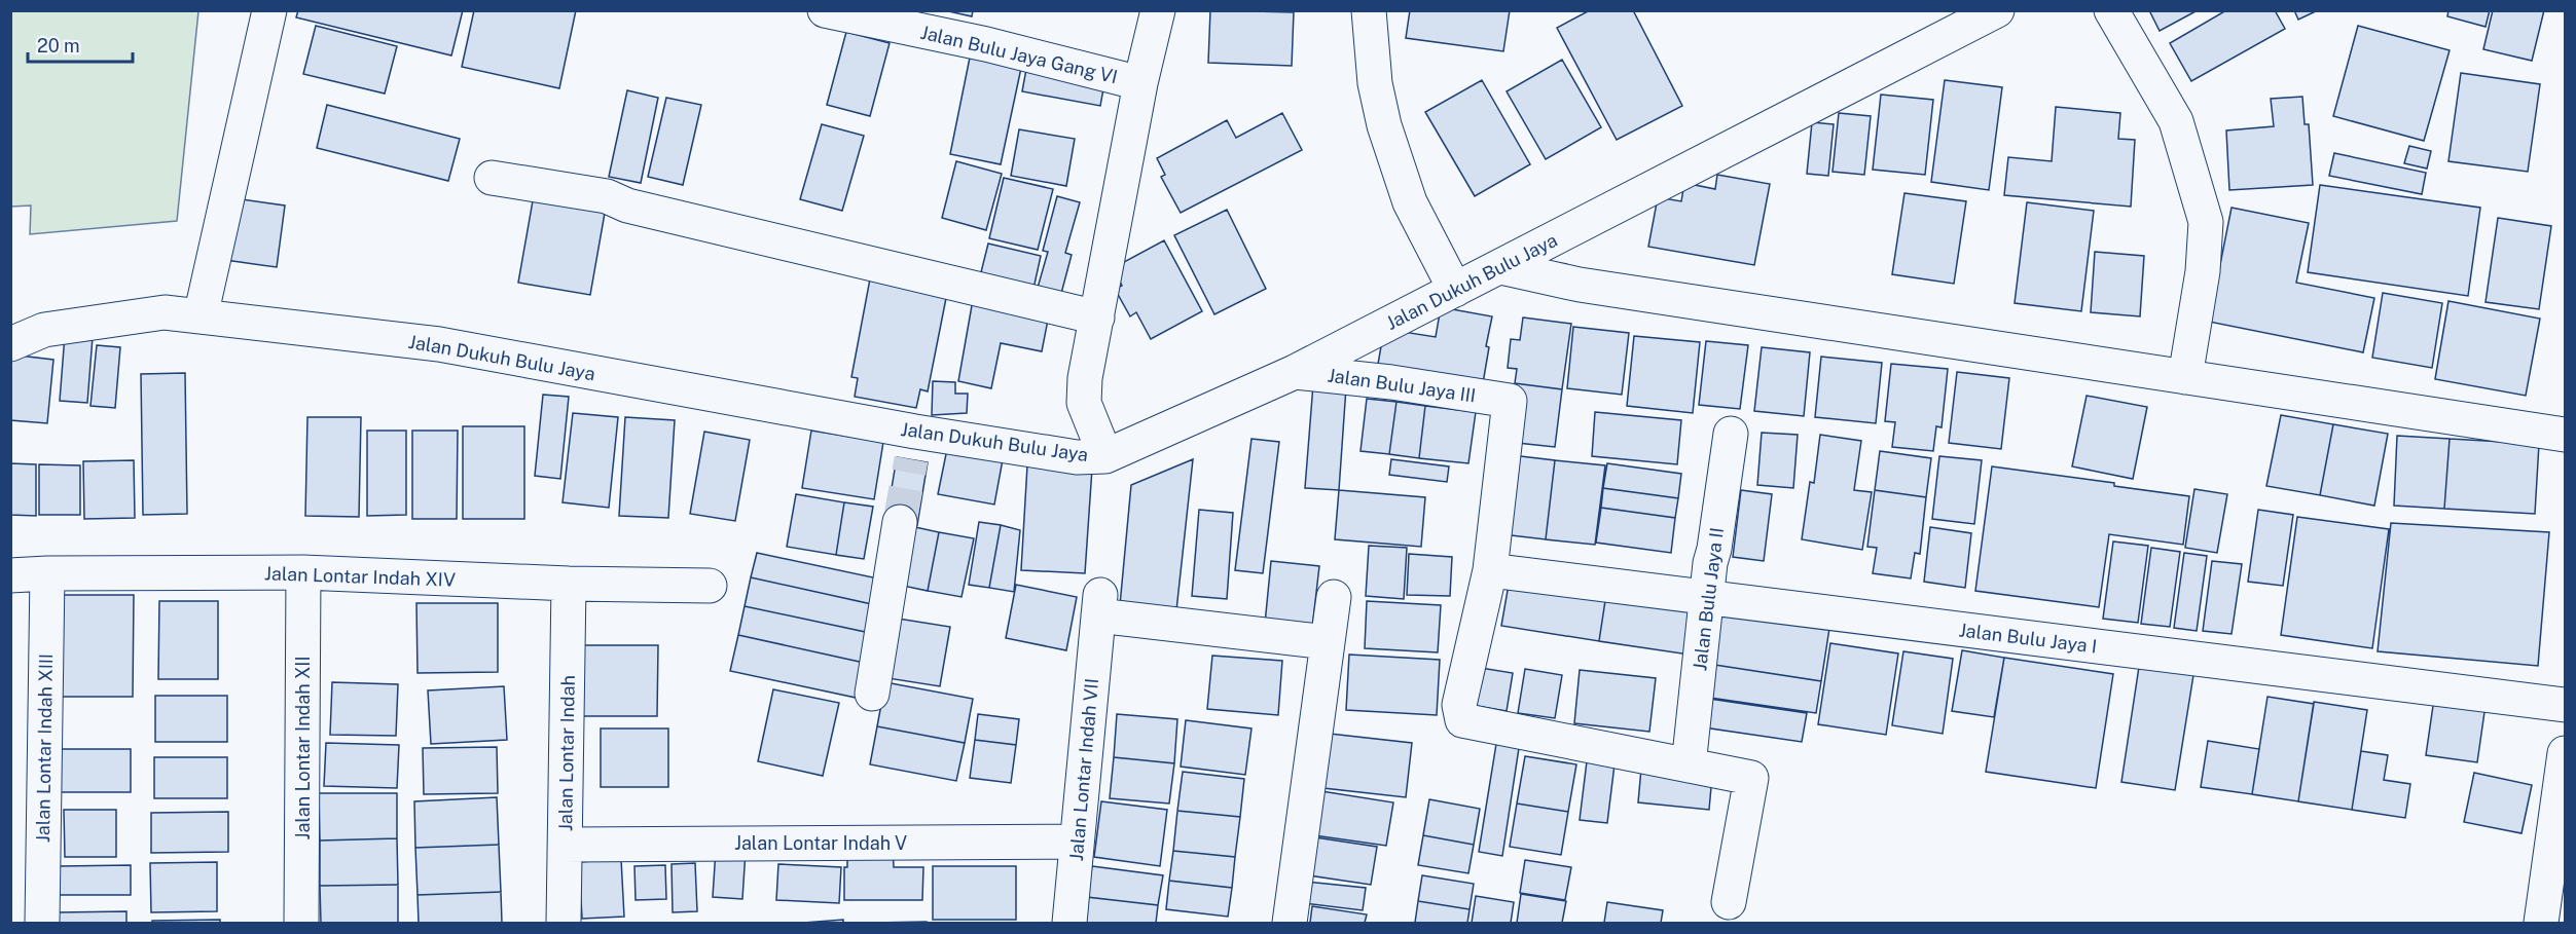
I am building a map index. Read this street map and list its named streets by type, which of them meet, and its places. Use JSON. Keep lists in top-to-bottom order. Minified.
{"streets":{"street":["Jalan Bulu Jaya Gang VI","Jalan Dukuh Bulu Jaya","Jalan Bulu Jaya III","Jalan Lontar Indah XIV","Jalan Bulu Jaya II","Jalan Bulu Jaya I","Jalan Lontar Indah XIII","Jalan Lontar Indah XII","Jalan Lontar Indah","Jalan Lontar Indah VII","Jalan Lontar Indah V"]},"crossings":[["Jalan Dukuh Bulu Jaya","Jalan Bulu Jaya III"],["Jalan Bulu Jaya III","Jalan Bulu Jaya I"],["Jalan Lontar Indah XIV","Jalan Lontar Indah XIII"],["Jalan Lontar Indah XIV","Jalan Lontar Indah XII"],["Jalan Lontar Indah XIV","Jalan Lontar Indah"],["Jalan Bulu Jaya II","Jalan Bulu Jaya I"],["Jalan Lontar Indah","Jalan Lontar Indah V"],["Jalan Lontar Indah VII","Jalan Lontar Indah V"]],"scale_bar":"20 m"}
